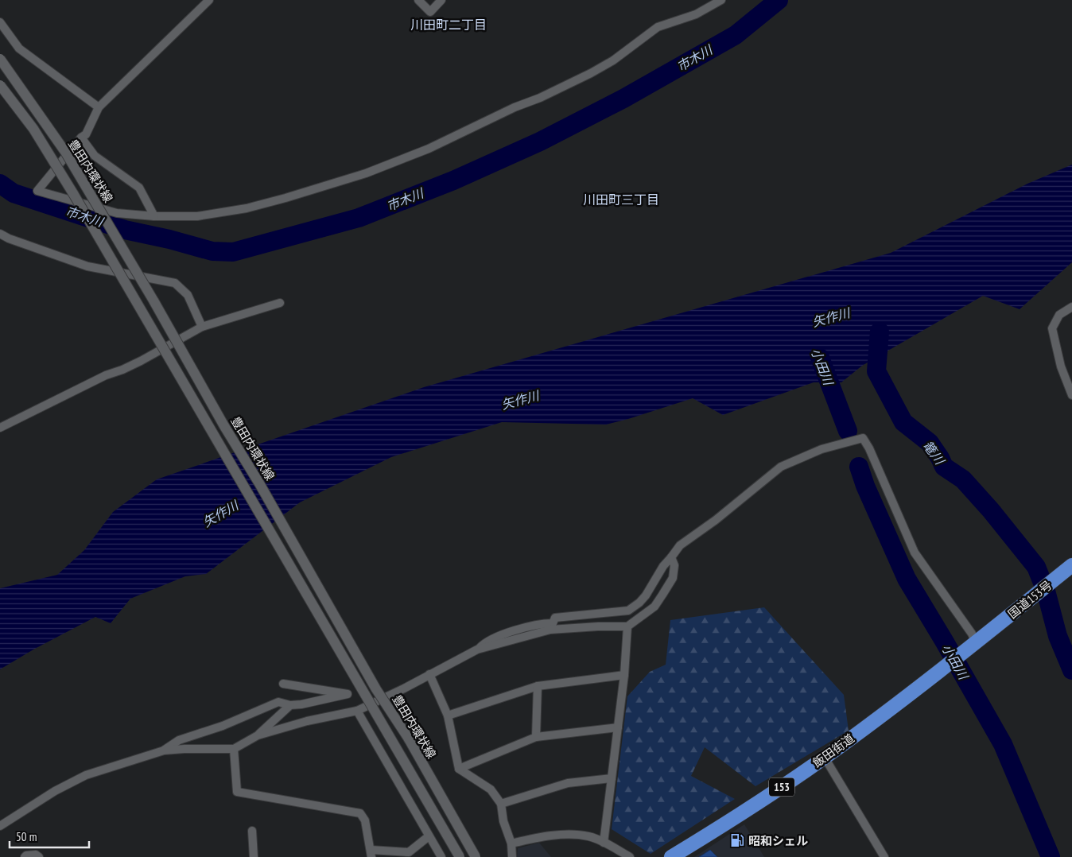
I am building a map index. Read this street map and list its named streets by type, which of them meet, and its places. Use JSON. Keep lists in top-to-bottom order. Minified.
{"streets":{"highway":["国道153号","飯田街道","153"],"street":["豊田内環状線"]},"crossings":[["国道153号","飯田街道"]],"districts":["川田町二丁目","川田町三丁目"],"water":["市木川","矢作川","小田川","篭川"],"places":{"fuel station":["昭和シェル"]},"scale_bar":"50 m"}
